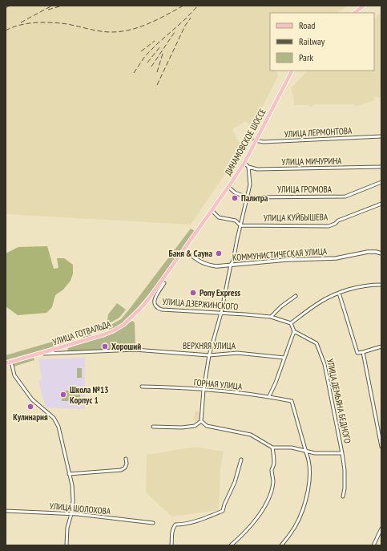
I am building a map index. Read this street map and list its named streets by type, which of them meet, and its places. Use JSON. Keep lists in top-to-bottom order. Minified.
{"streets":{"main road":["ДИНАМОВСКОЕ ШОССЕ","УЛИЦА ГОТВАЛЬДА"],"street":["УЛИЦА ЛЕРМОНТОВА","УЛИЦА МИЧУРИНА","УЛИЦА ГРОМОВА","УЛИЦА КУЙБЫШЕВА","КОММУНИСТИЧЕСКАЯ УЛИЦА","УЛИЦА ДЗЕРЖИНСКОГО","ВЕРХНЯЯ УЛИЦА","ГОРНАЯ УЛИЦА","УЛИЦА ДЕМЬЯНА БЕДНОГО","УЛИЦА ШОЛОХОВА"]},"crossings":[["УЛИЦА ЛЕРМОНТОВА","ДИНАМОВСКОЕ ШОССЕ"],["ДИНАМОВСКОЕ ШОССЕ","УЛИЦА ГРОМОВА"],["ДИНАМОВСКОЕ ШОССЕ","УЛИЦА КУЙБЫШЕВА"],["ДИНАМОВСКОЕ ШОССЕ","КОММУНИСТИЧЕСКАЯ УЛИЦА"],["ДИНАМОВСКОЕ ШОССЕ","УЛИЦА ГОТВАЛЬДА"],["КОММУНИСТИЧЕСКАЯ УЛИЦА","УЛИЦА ГОТВАЛЬДА"],["УЛИЦА ГОТВАЛЬДА","ВЕРХНЯЯ УЛИЦА"]],"places":["Палитра","Баня & Сауна","Pony Express","Хороший","Школа №13 Корпус 1","Кулинария"],"legend":["Road","Railway","Park"]}
